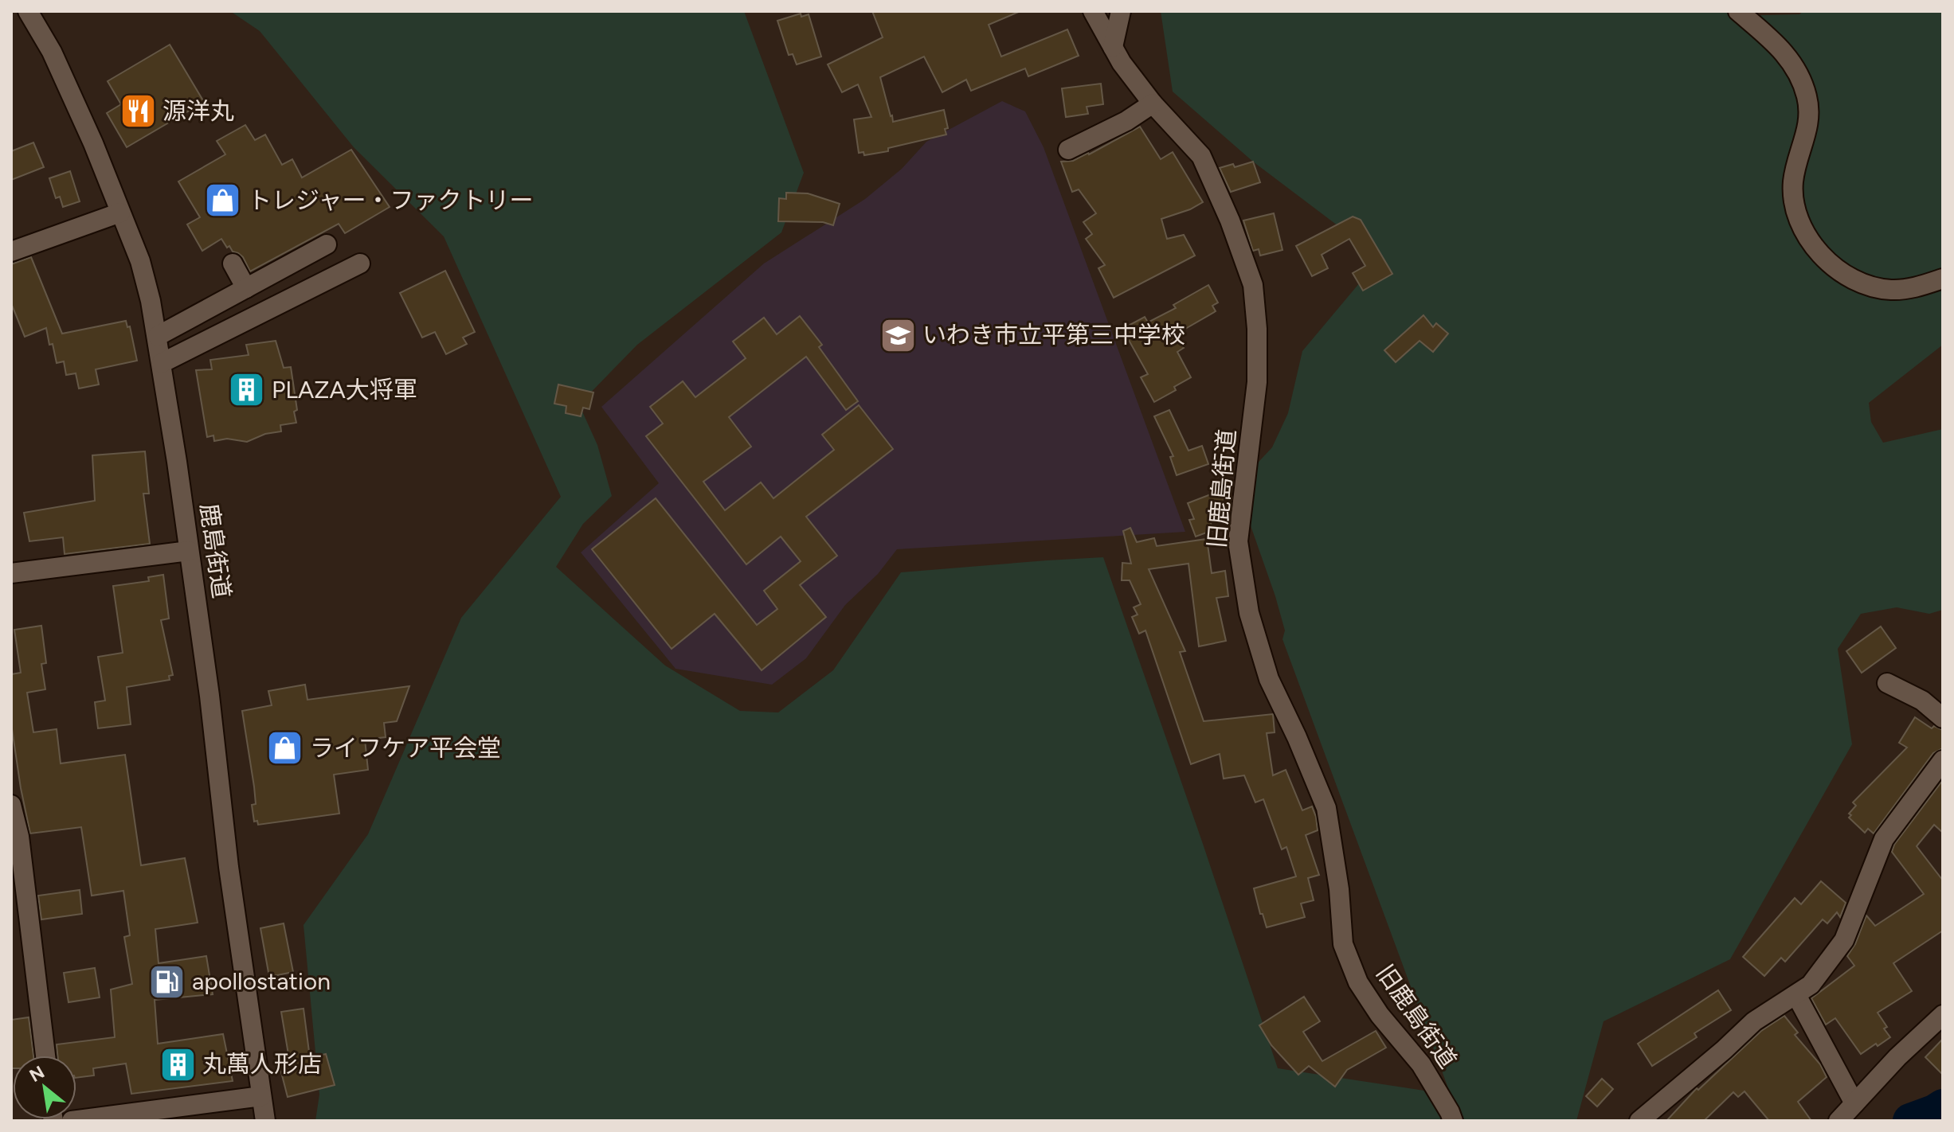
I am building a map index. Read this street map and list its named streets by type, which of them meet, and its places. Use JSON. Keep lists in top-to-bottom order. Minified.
{"streets":{"street":["旧鹿島街道","鹿島街道"]},"places":{"restaurant":["源洋丸"],"shop":["トレジャー・ファクトリー","ライフケア平会堂"],"school or university":["いわき市立平第三中学校"],"building":["PLAZA大将軍","丸萬人形店"],"fuel station":["apollostation"]},"north":"top left"}
